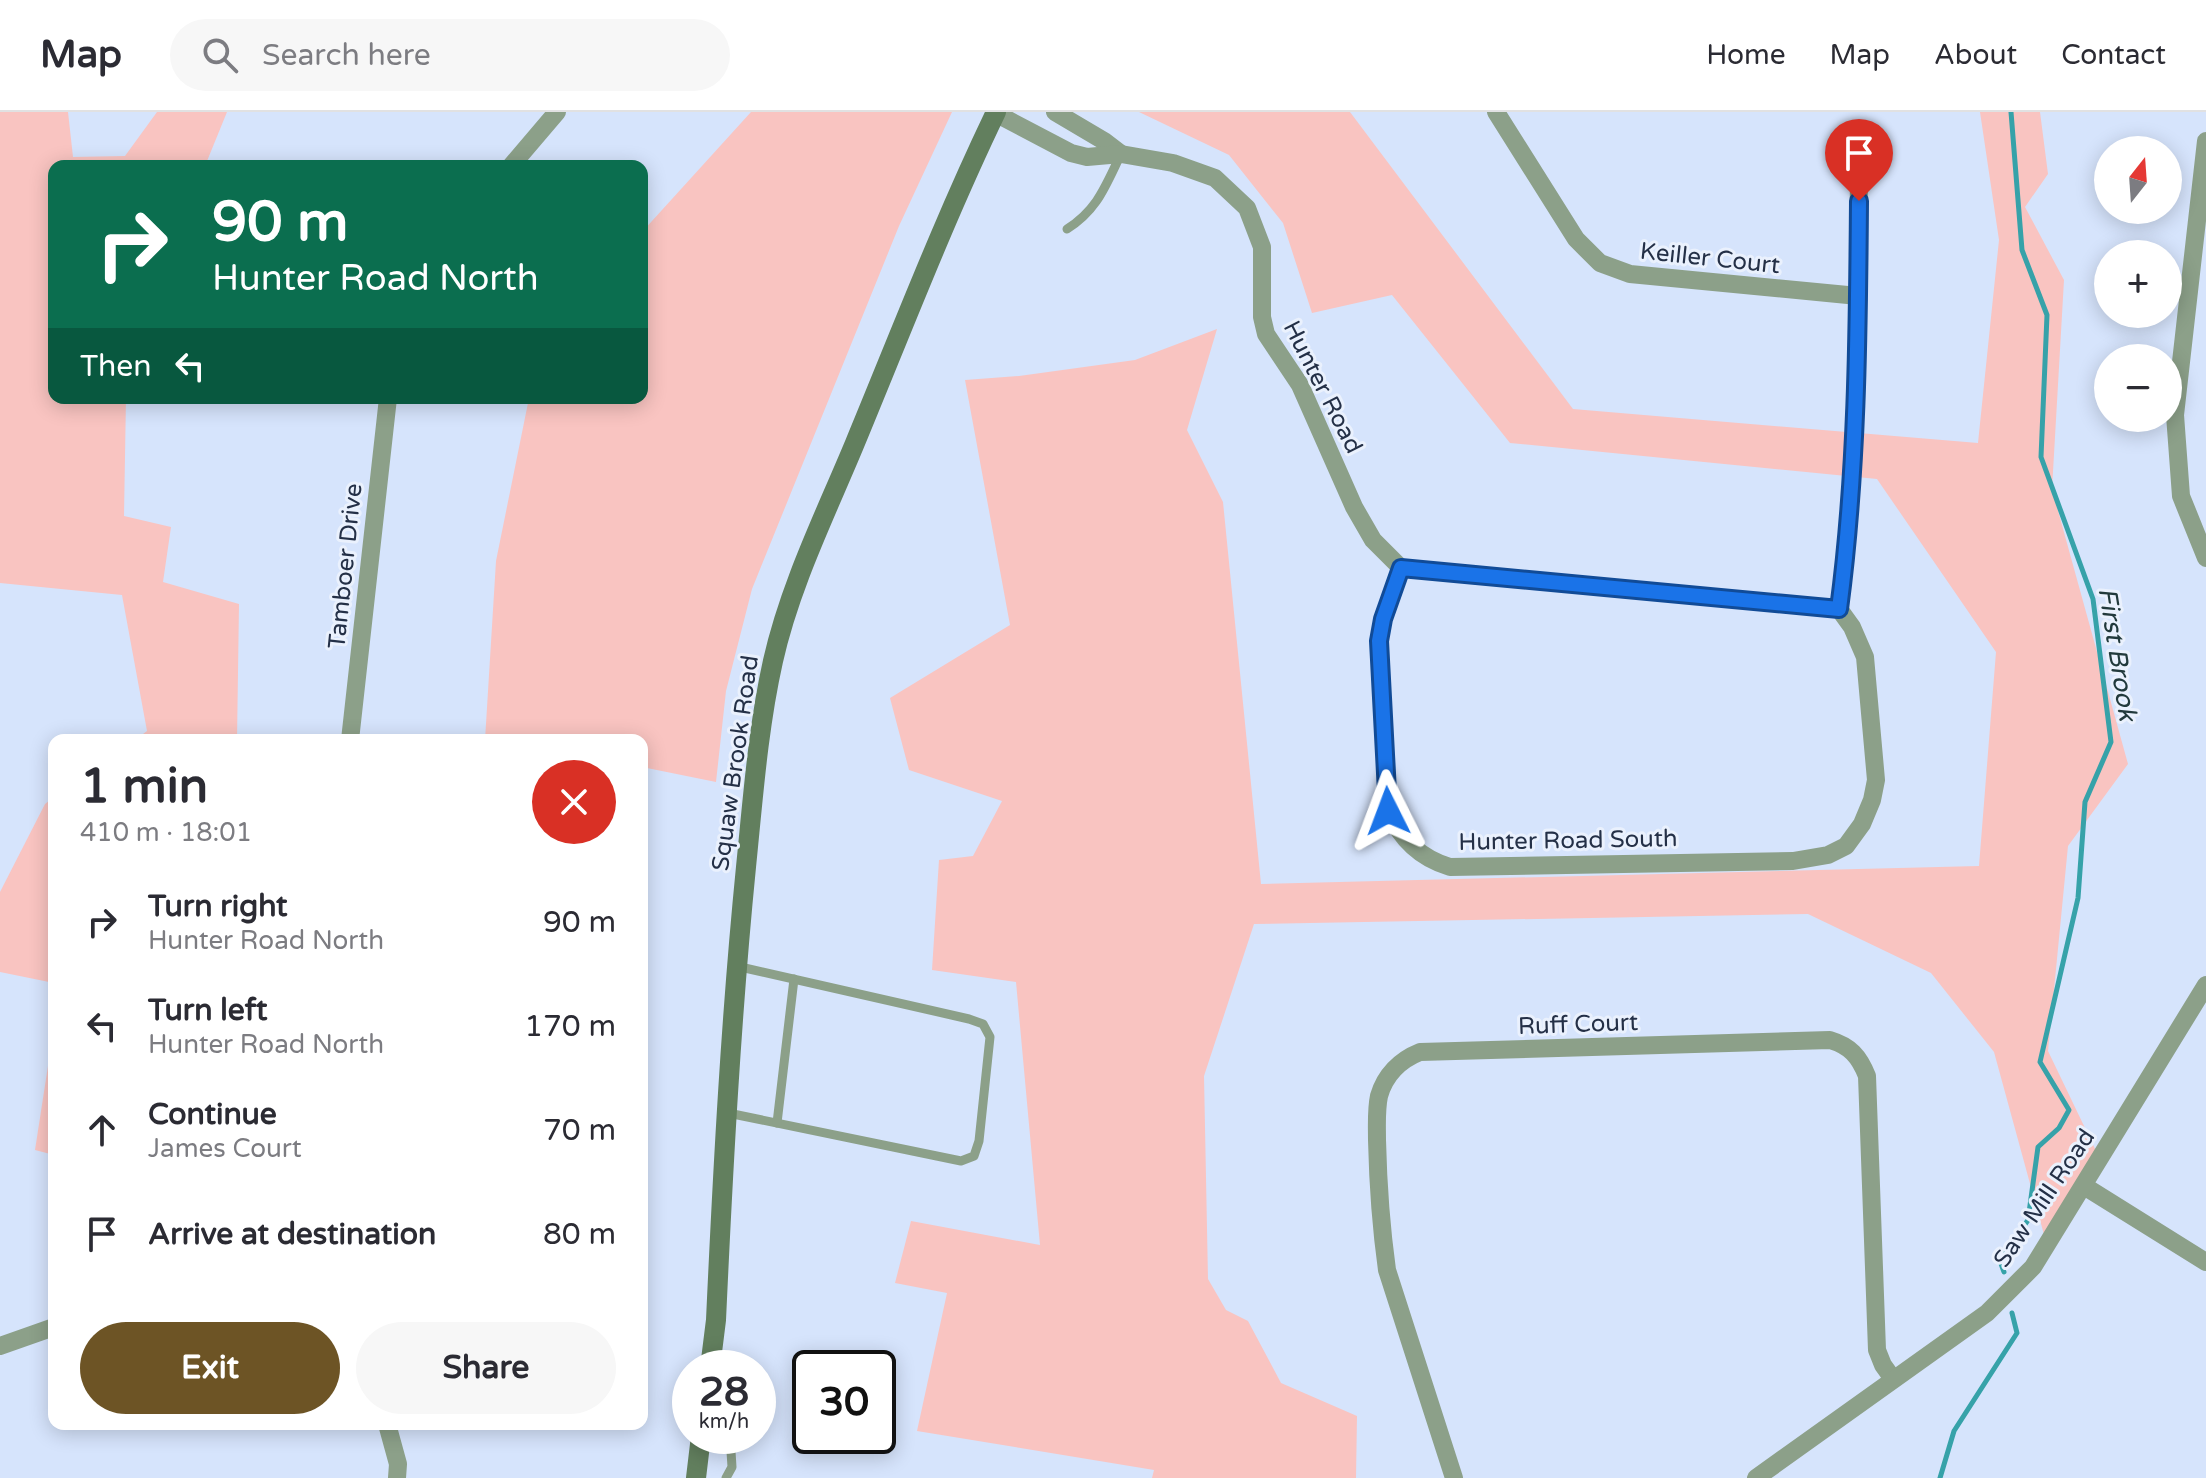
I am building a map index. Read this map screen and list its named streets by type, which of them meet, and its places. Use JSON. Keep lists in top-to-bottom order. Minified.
{"streets":{"street":["Keiller Court","Hunter Road","Tamboer Drive","Squaw Brook Road","Hunter Road South","Ruff Court","Saw Mill Road"]},"crossings":[["Hunter Road","Squaw Brook Road"],["Hunter Road","Hunter Road South"],["Ruff Court","Saw Mill Road"]],"water":["First Brook"],"north":"top","page":{"header":"Map","search":"Search here","nav":["Home","Map","About","Contact"],"map_buttons":["+","−"],"turn":["90 m","Hunter Road North"],"then":"Then","heading":["1 min","410 m · 18:01"],"list":[{"name":"Turn right","note":"Hunter Road North","value":"90 m"},{"name":"Turn left","note":"Hunter Road North","value":"170 m"},{"name":"Continue","note":"James Court","value":"70 m"},{"name":"Arrive at destination","value":"80 m"}],"buttons":["Exit","Share"],"speed":"28 km/h","limit":"30"}}
